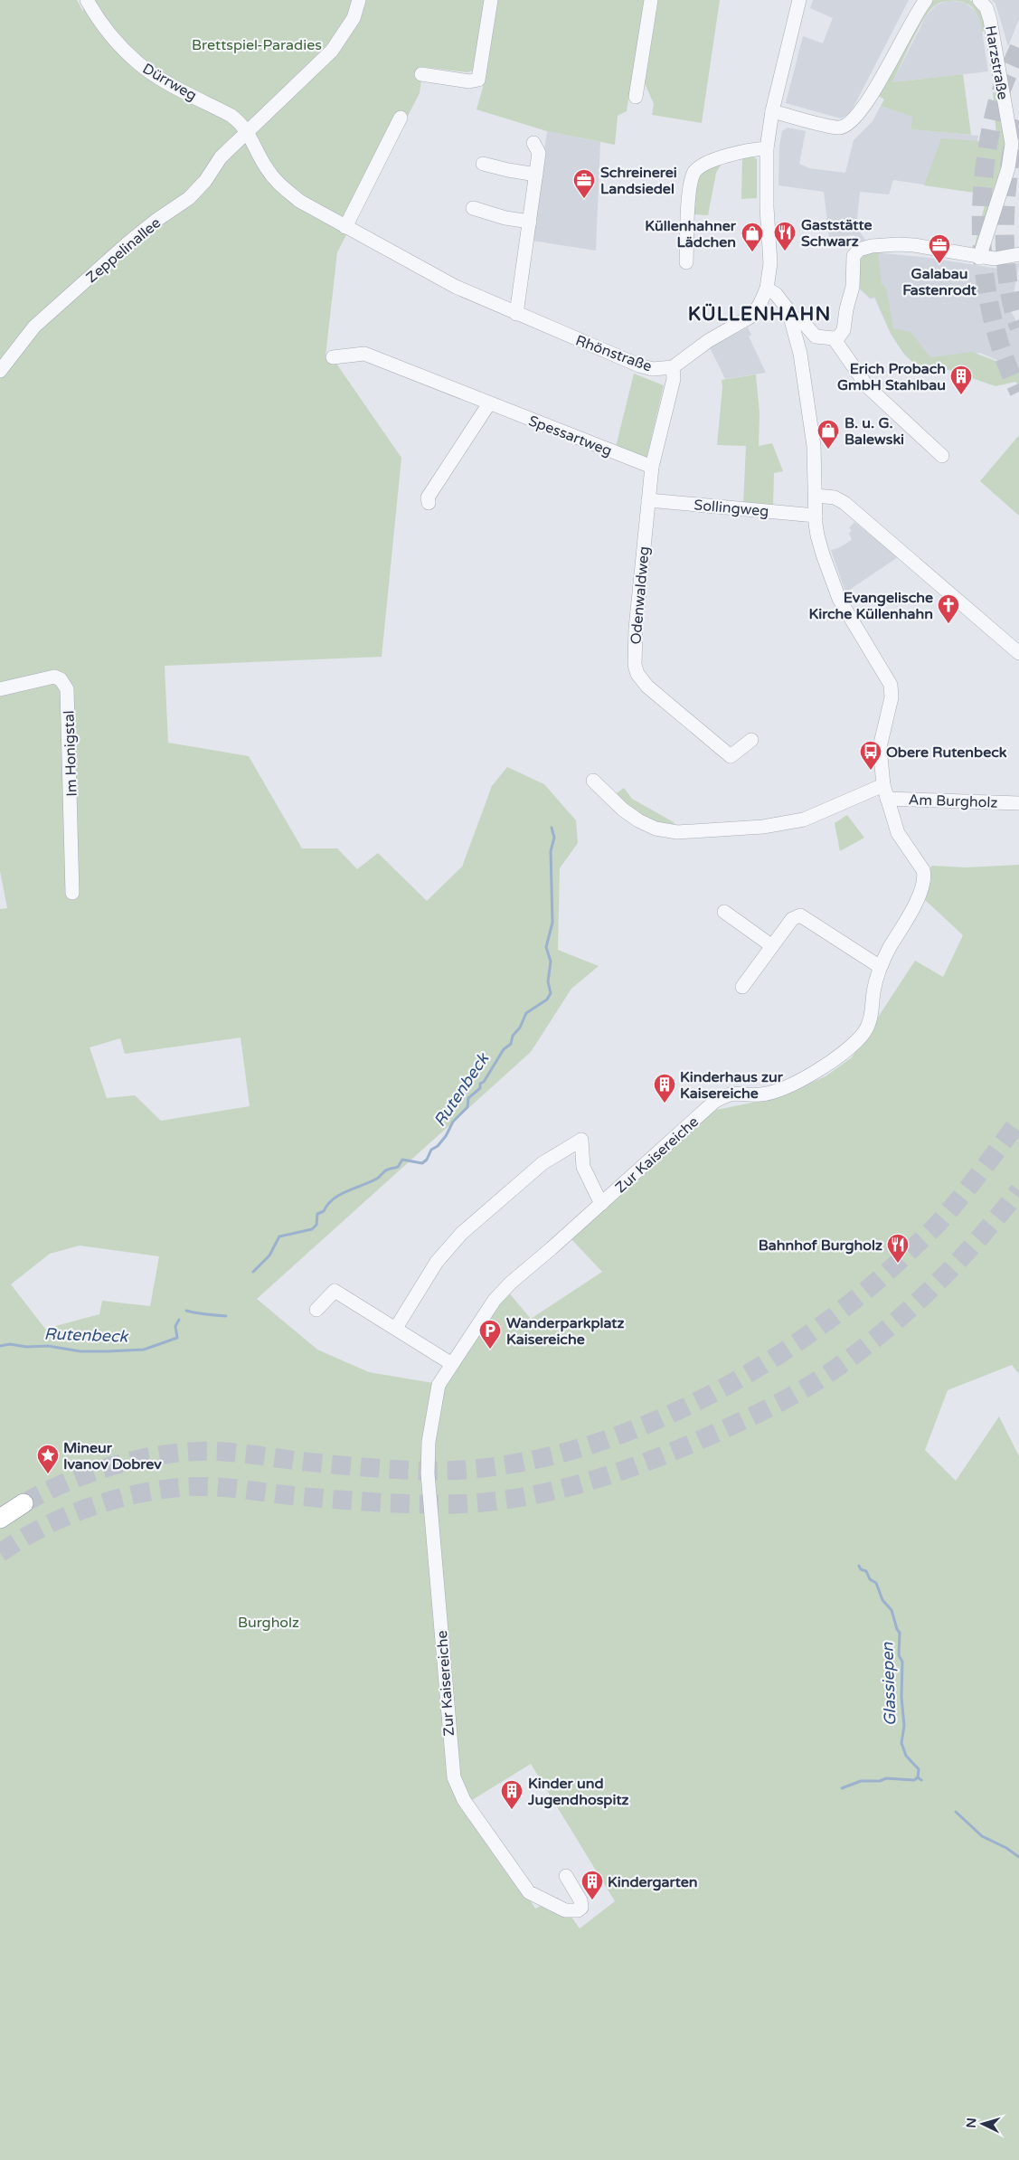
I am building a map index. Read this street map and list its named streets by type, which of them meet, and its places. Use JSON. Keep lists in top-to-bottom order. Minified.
{"streets":{"street":["Harzstraße","Dürrweg","Zeppelinallee","Rhönstraße","Spessartweg","Sollingweg","Odenwaldweg","Im Honigstal","Am Burgholz","Zur Kaisereiche"]},"crossings":[["Dürrweg","Zeppelinallee"],["Dürrweg","Rhönstraße"],["Zeppelinallee","Rhönstraße"],["Rhönstraße","Odenwaldweg"],["Spessartweg","Odenwaldweg"],["Sollingweg","Odenwaldweg"],["Am Burgholz","Zur Kaisereiche"]],"districts":["KÜLLENHAHN"],"water":["Rutenbeck","Glassiepen"],"parks":["Brettspiel-Paradies","Burgholz"],"places":{"office":["Schreinerei Landsiedel","Galabau Fastenrodt"],"restaurant":["Gaststätte Schwarz","Bahnhof Burgholz"],"shop":["Küllenhahner Lädchen","B. u. G. Balewski"],"building":["Erich Probach GmbH Stahlbau","Kinderhaus zur Kaisereiche","Kinder und Jugendhospitz","Kindergarten"],"church":["Evangelische Kirche Küllenhahn"],"bus stop":["Obere Rutenbeck"],"parking":["Wanderparkplatz Kaisereiche"],"place":["Mineur Ivanov Dobrev"]},"north":"left"}
